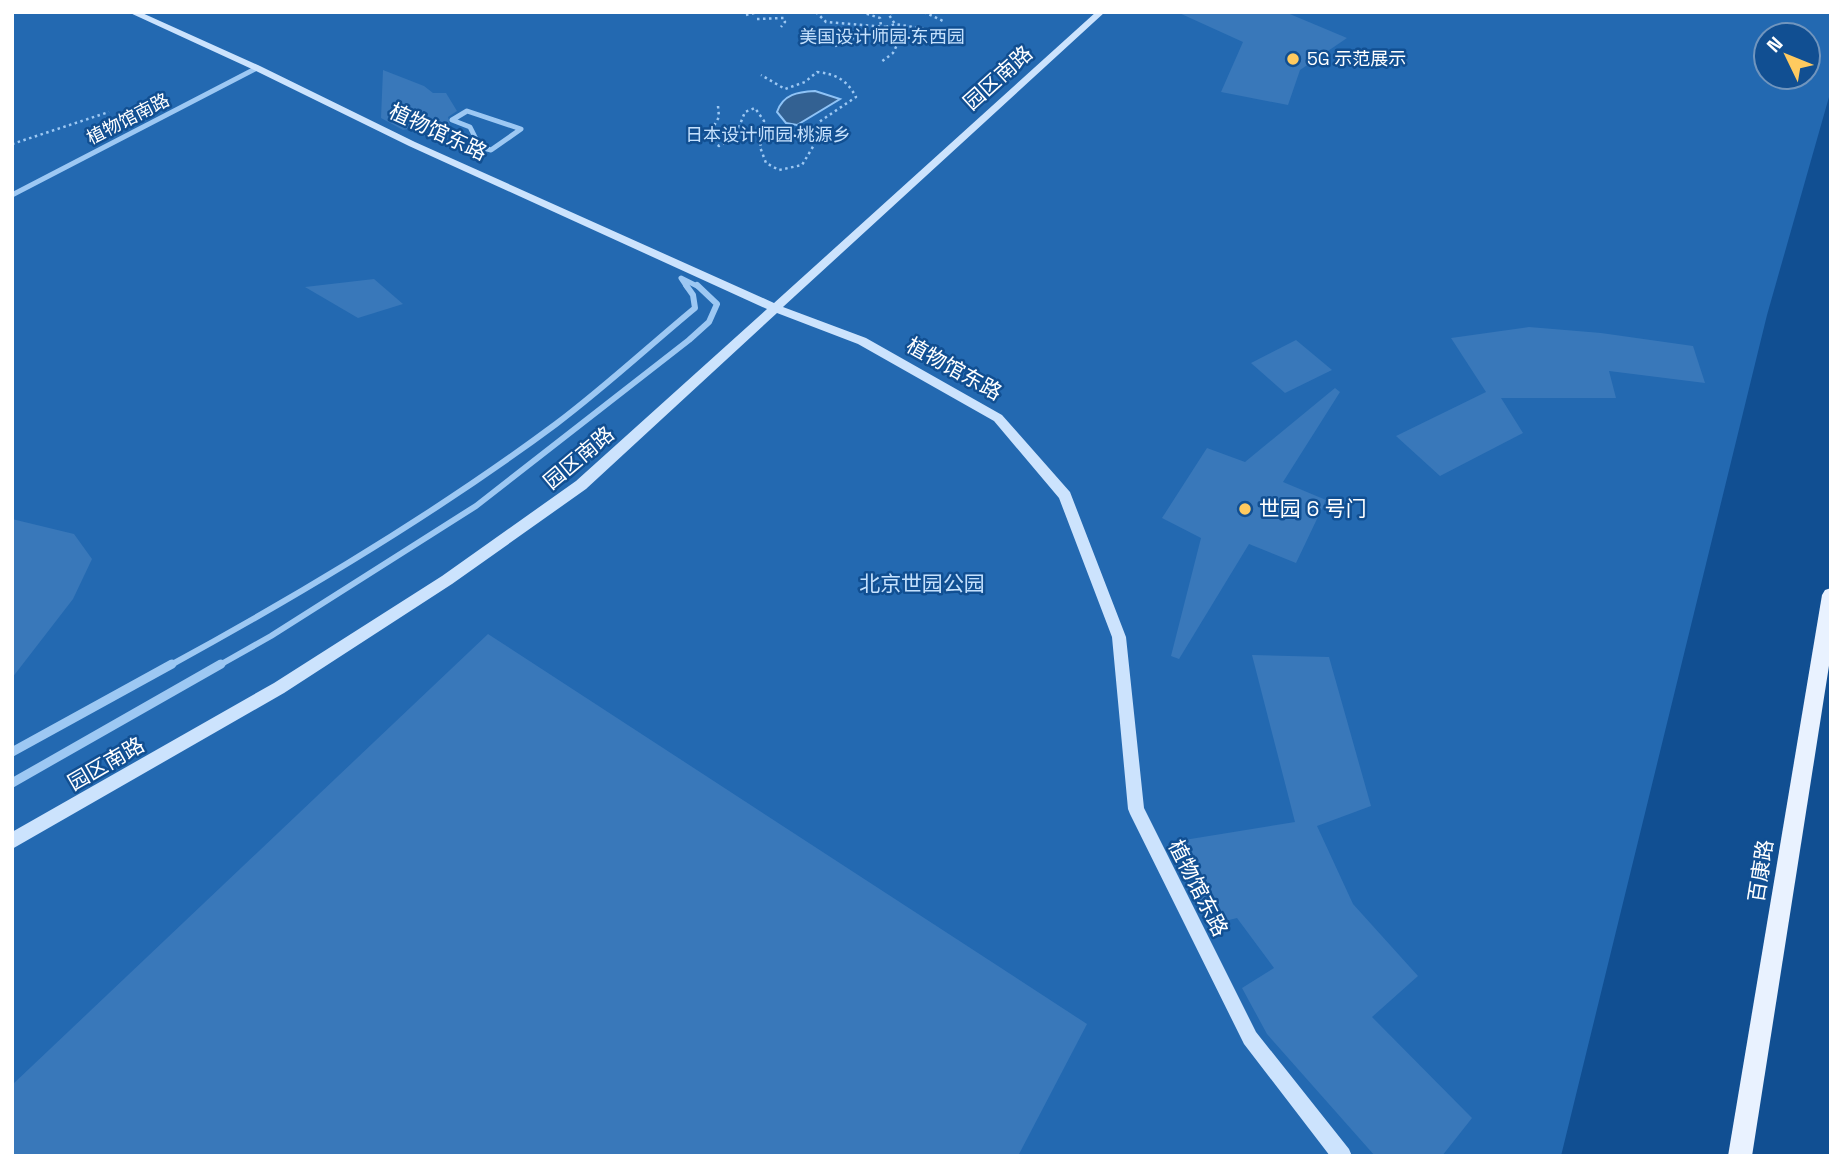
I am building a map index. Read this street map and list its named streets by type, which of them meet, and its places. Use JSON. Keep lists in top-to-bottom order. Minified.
{"streets":{"main road":["百康路"],"street":["园区南路","植物馆南路","植物馆东路"]},"crossings":[["园区南路","植物馆东路"],["植物馆南路","植物馆东路"]],"parks":["美国设计师园·东西园","日本设计师园·桃源乡","北京世园公园"],"places":["5G 示范展示","世园 6 号门"],"north":"top left"}
